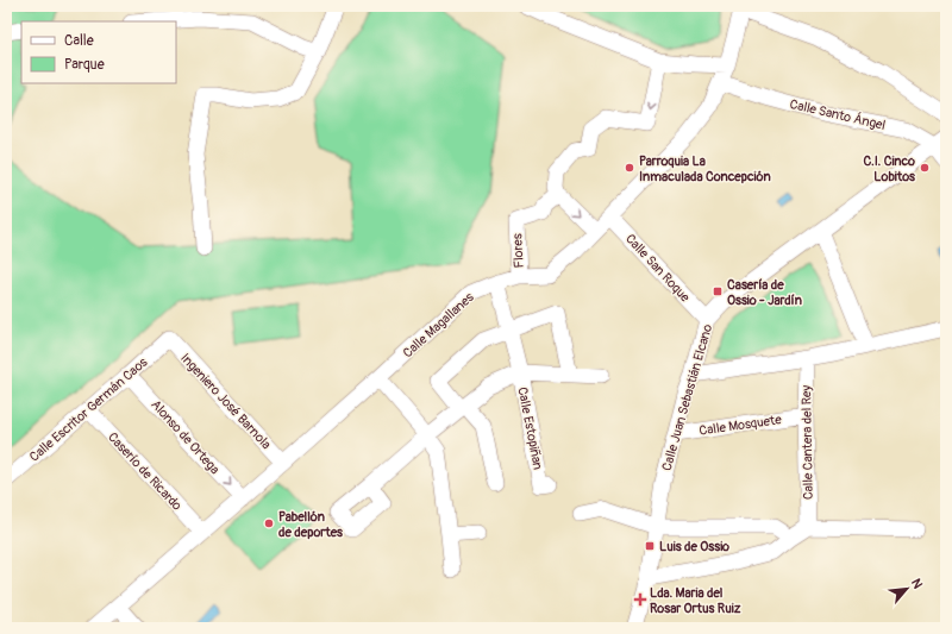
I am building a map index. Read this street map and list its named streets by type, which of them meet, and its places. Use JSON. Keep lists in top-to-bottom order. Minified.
{"streets":{"street":["Calle Santo Ángel","Flores","Calle San Roque","Calle Magallanes","Calle Juan Sebastián Elcano","Ingeniero José Barnola","Calle Escritor Germán Caos","Calle Mosquete","Calle Estopiñan","Alonso de Ortega","Calle Cantera del Rey","Caserío de Ricardo"]},"crossings":[["Calle Santo Ángel","Calle Magallanes"],["Calle Santo Ángel","Calle Juan Sebastián Elcano"],["Flores","Calle Magallanes"],["Calle San Roque","Calle Magallanes"],["Calle San Roque","Calle Juan Sebastián Elcano"],["Calle Magallanes","Ingeniero José Barnola"],["Calle Magallanes","Calle Estopiñan"],["Calle Magallanes","Alonso de Ortega"],["Calle Magallanes","Caserío de Ricardo"],["Calle Juan Sebastián Elcano","Calle Mosquete"],["Ingeniero José Barnola","Calle Escritor Germán Caos"],["Calle Escritor Germán Caos","Alonso de Ortega"],["Calle Escritor Germán Caos","Caserío de Ricardo"],["Calle Mosquete","Calle Cantera del Rey"]],"one_way":["Alonso de Ortega"],"places":{"other":["Parroquia La Inmaculada Concepción","C.I. Cinco Lobitos","Pabellón de deportes"],"transit":["Casería de Ossio - Jardín","Luis de Ossio"],"health":["Lda. Maria del Rosar Ortus Ruiz"]},"legend":["Calle","Parque"],"north":"top right"}
